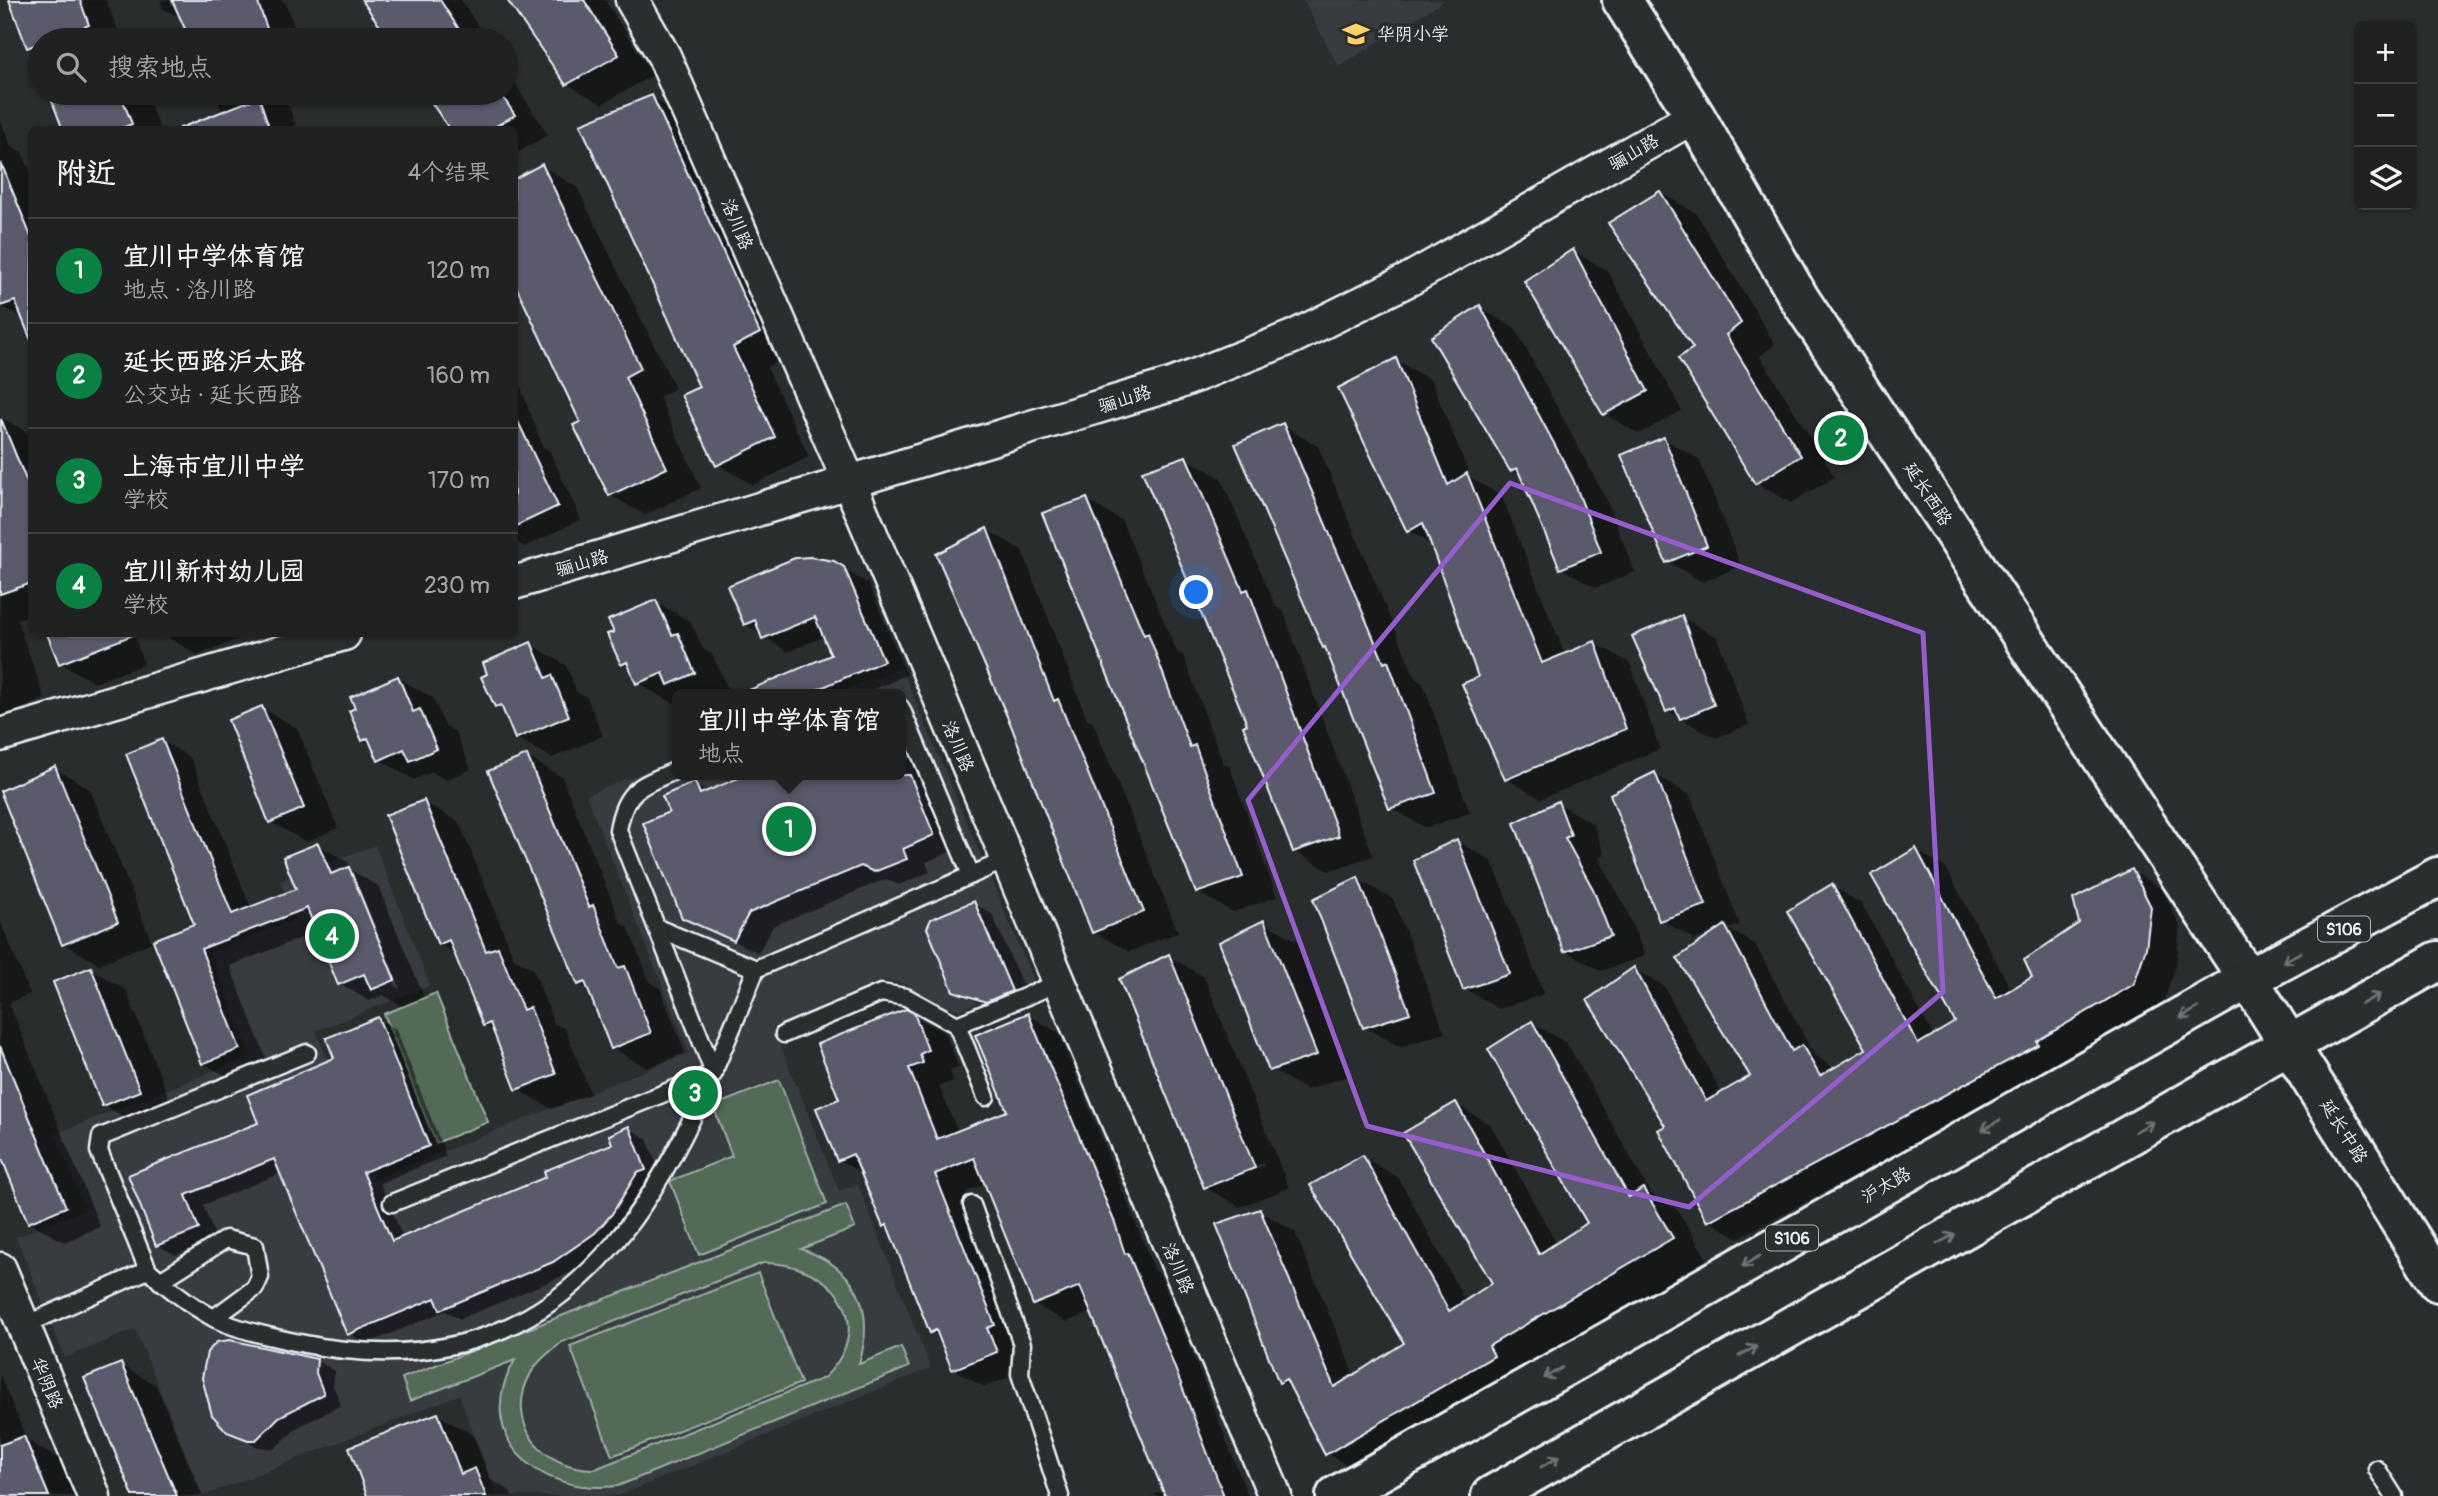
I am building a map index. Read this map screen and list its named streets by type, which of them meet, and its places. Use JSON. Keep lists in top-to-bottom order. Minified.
{"streets":{"main road":["延长西路","S106","延长中路","沪太路"],"street":["骊山路","洛川路","华阴路"]},"crossings":[["骊山路","洛川路"],["骊山路","延长西路"],["延长西路","延长中路"],["延长西路","沪太路"],["延长中路","沪太路"]],"places":{"school or university":["华阴小学"]},"page":{"map_buttons":["+","−"],"search":"搜索地点","heading":["附近","4个结果"],"list":[{"mark":"1","name":"宜川中学体育馆","note":"地点 · 洛川路","value":"120 m"},{"mark":"2","name":"延长西路沪太路","note":"公交站 · 延长西路","value":"160 m"},{"mark":"3","name":"上海市宜川中学","note":"学校","value":"170 m"},{"mark":"4","name":"宜川新村幼儿园","note":"学校","value":"230 m"}],"pins":["2","1","4","3"],"popup":["宜川中学体育馆","地点"]}}
